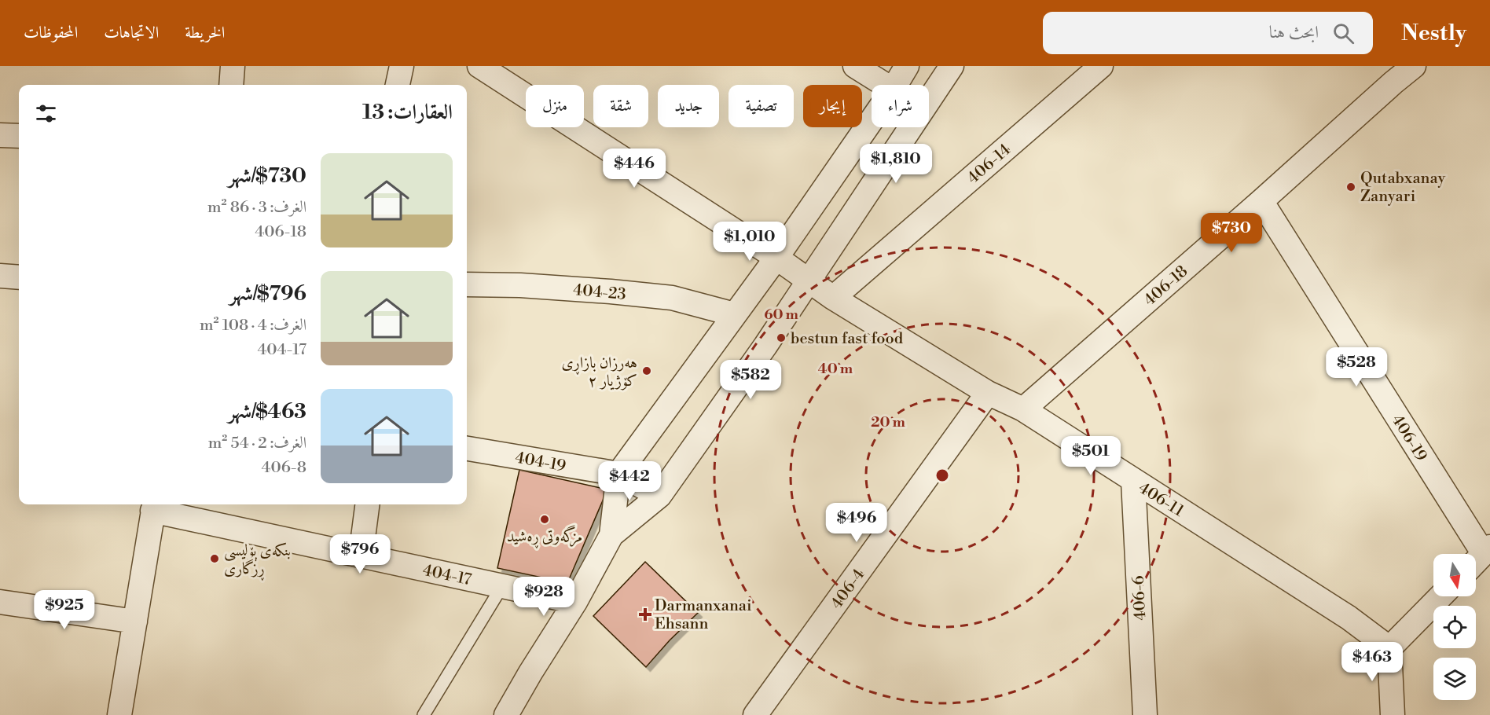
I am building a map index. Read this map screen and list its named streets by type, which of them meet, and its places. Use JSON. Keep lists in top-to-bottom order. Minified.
{"streets":{"street":["406-14","406-18","404-23","406-19","404-19","406-11","404-17","406-4","406-6"]},"crossings":[["406-14","406-11"],["406-18","406-19"],["406-18","406-11"],["406-11","406-4"],["406-11","406-6"]],"places":{"other":["Qutabxanay Zanyari","bestun fast food","هەرزان بازاڕی کۆژیار ٢","مزگەوتی ڕەشید","بنکەی پۆلیسی ڕزگاری"],"health":["Darmanxanai Ehsann"]},"north":"bottom","page":{"header":"Nestly","search":"ابحث هنا","nav":["الخريطة","الاتجاهات","المحفوظات"],"chip":["شراء","إيجار","تصفية","جديد","شقة","منزل"],"heading":"العقارات: 13","list":[{"name":"$730/شهر","note":"الغرف: 3 · 86 m² · 406-18"},{"name":"$796/شهر","note":"الغرف: 4 · 108 m² · 404-17"},{"name":"$463/شهر","note":"الغرف: 2 · 54 m² · 406-8"}],"price":["$1,810","$446","$730","$1,010","$528","$582","$501","$442","$496","$796","$928","$925","$463"]},"rings":["60 m","40 m","20 m"]}
